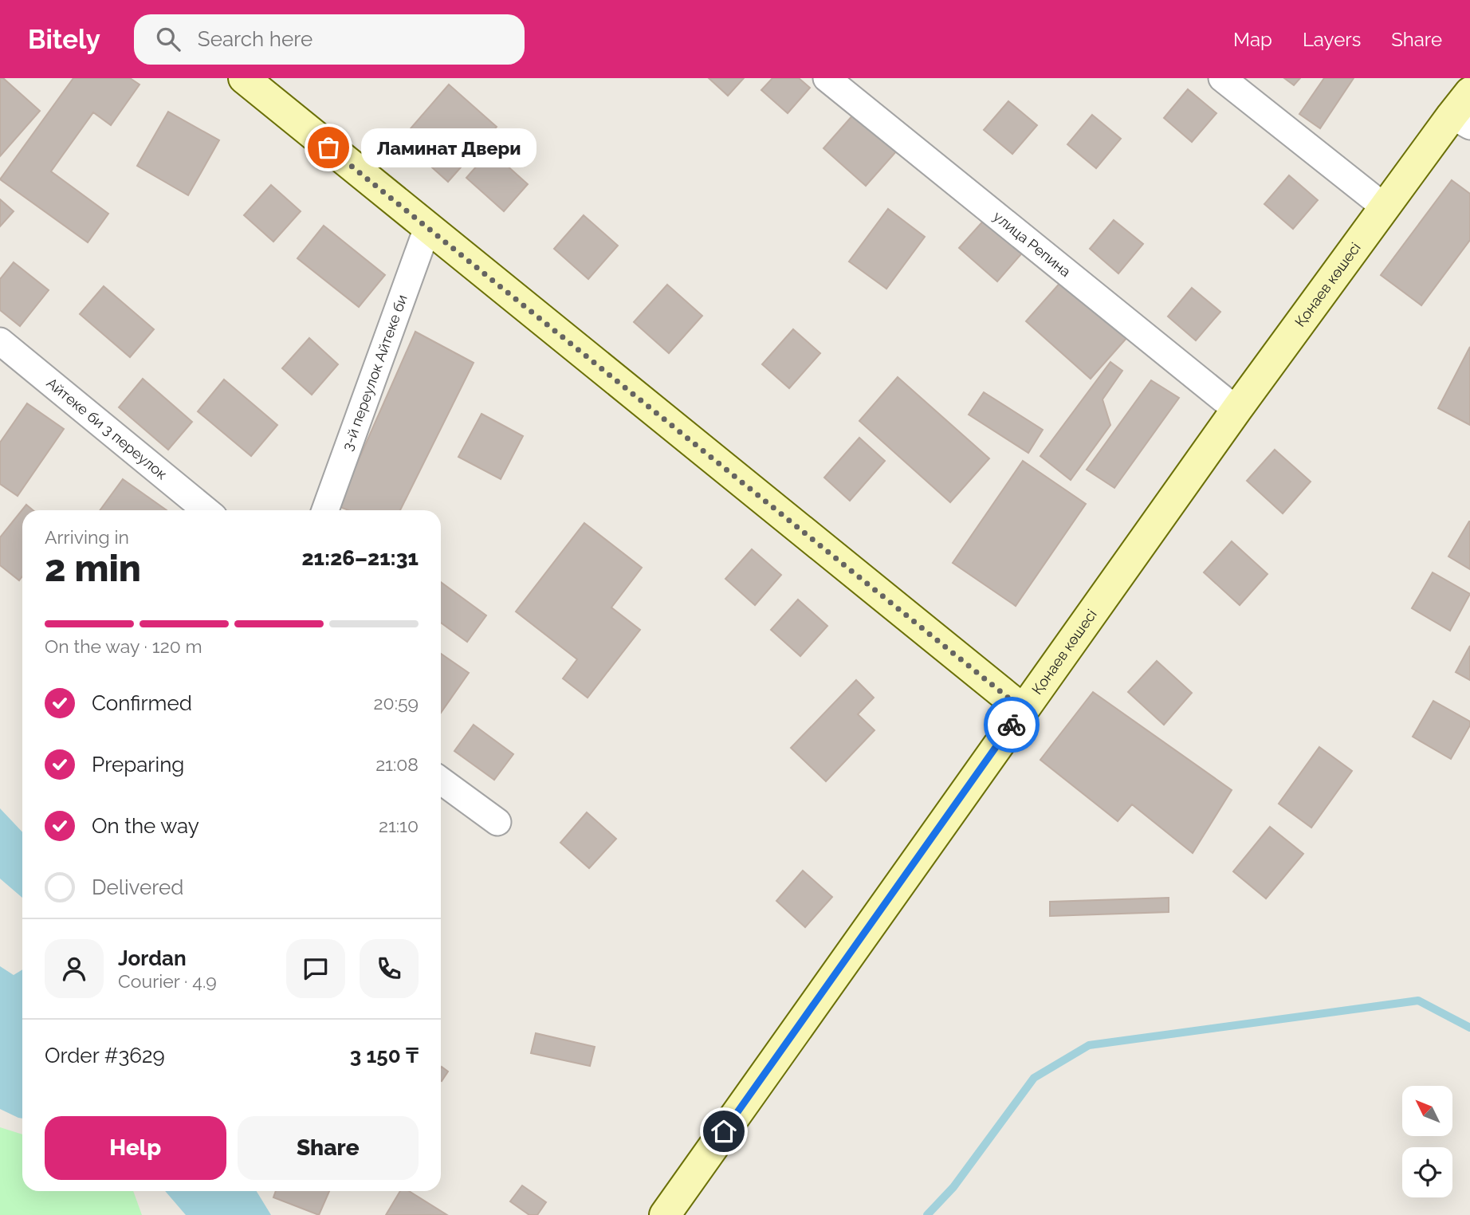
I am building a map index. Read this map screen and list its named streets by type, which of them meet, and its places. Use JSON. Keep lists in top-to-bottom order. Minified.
{"streets":{"main road":["Қонаев көшесі"],"street":["улица Репина","3-й переулок Айтеке би","Айтеке би 3 переулок"]},"crossings":[["улица Репина","Қонаев көшесі"]],"places":["Ламинат Двери"],"north":"top left","page":{"header":"Bitely","search":"Search here","nav":["Map","Layers","Share"],"bubble":"Ламинат Двери","heading":["2 min","Arriving in","21:26–21:31"],"panel":["Jordan","Courier · 4.9","Order #3629","3 150 ₸"],"bar":"On the way · 120 m","list":[["Confirmed","20:59"],["Preparing","21:08"],["On the way","21:10"],"Delivered"],"buttons":["Help","Share"]}}
